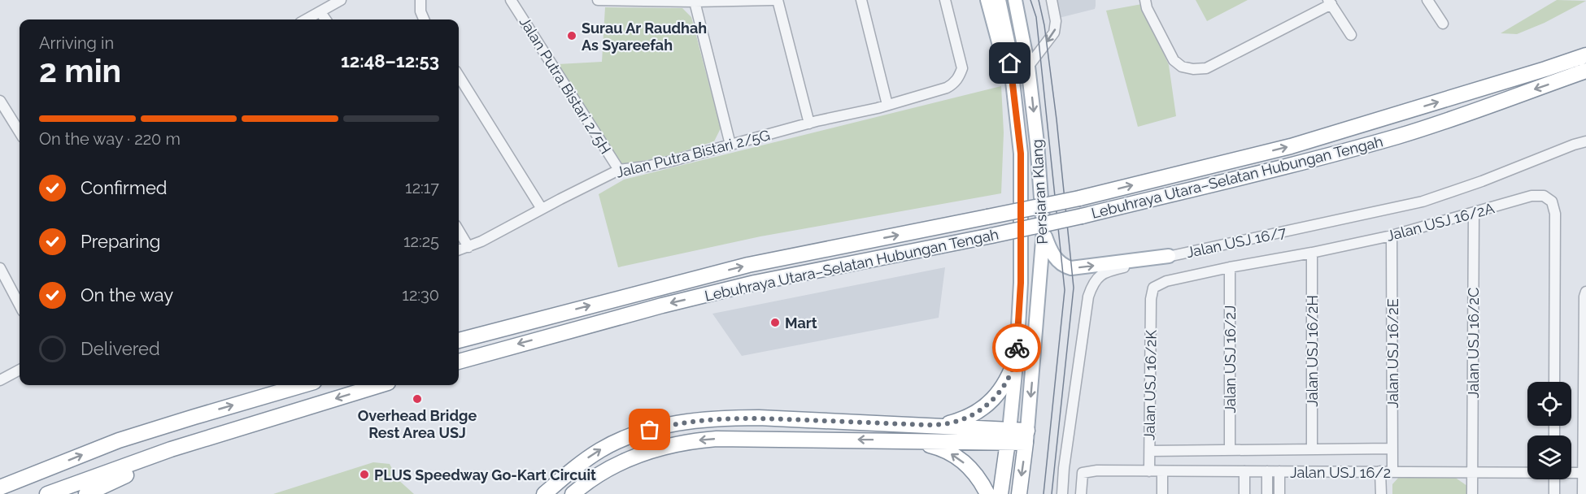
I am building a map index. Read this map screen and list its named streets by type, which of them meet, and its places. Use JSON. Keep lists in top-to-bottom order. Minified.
{"streets":{"highway":["Lebuhraya Utara–Selatan Hubungan Tengah"],"main road":["Persiaran Klang"],"street":["Jalan Putra Bistari 2/5H","Jalan Putra Bistari 2/5G","Jalan USJ 16/2A","Jalan USJ 16/7","Jalan USJ 16/2C","Jalan USJ 16/2H","Jalan USJ 16/2E","Jalan USJ 16/2J","Jalan USJ 16/2K","Jalan USJ 16/2"]},"crossings":[["Jalan Putra Bistari 2/5H","Jalan Putra Bistari 2/5G"],["Jalan USJ 16/2A","Jalan USJ 16/2C"],["Jalan USJ 16/2A","Jalan USJ 16/2H"],["Jalan USJ 16/2A","Jalan USJ 16/2E"],["Jalan USJ 16/2A","Jalan USJ 16/2J"],["Jalan USJ 16/2A","Jalan USJ 16/2K"],["Jalan USJ 16/2C","Jalan USJ 16/2"],["Jalan USJ 16/2H","Jalan USJ 16/2"],["Jalan USJ 16/2E","Jalan USJ 16/2"],["Jalan USJ 16/2J","Jalan USJ 16/2"],["Jalan USJ 16/2K","Jalan USJ 16/2"]],"places":["Surau Ar Raudhah As Syareefah","Mart","Overhead Bridge Rest Area USJ","PLUS Speedway Go-Kart Circuit"],"page":{"heading":["2 min","Arriving in","12:48–12:53"],"bar":"On the way · 220 m","list":[["Confirmed","12:17"],["Preparing","12:25"],["On the way","12:30"],"Delivered"]}}
